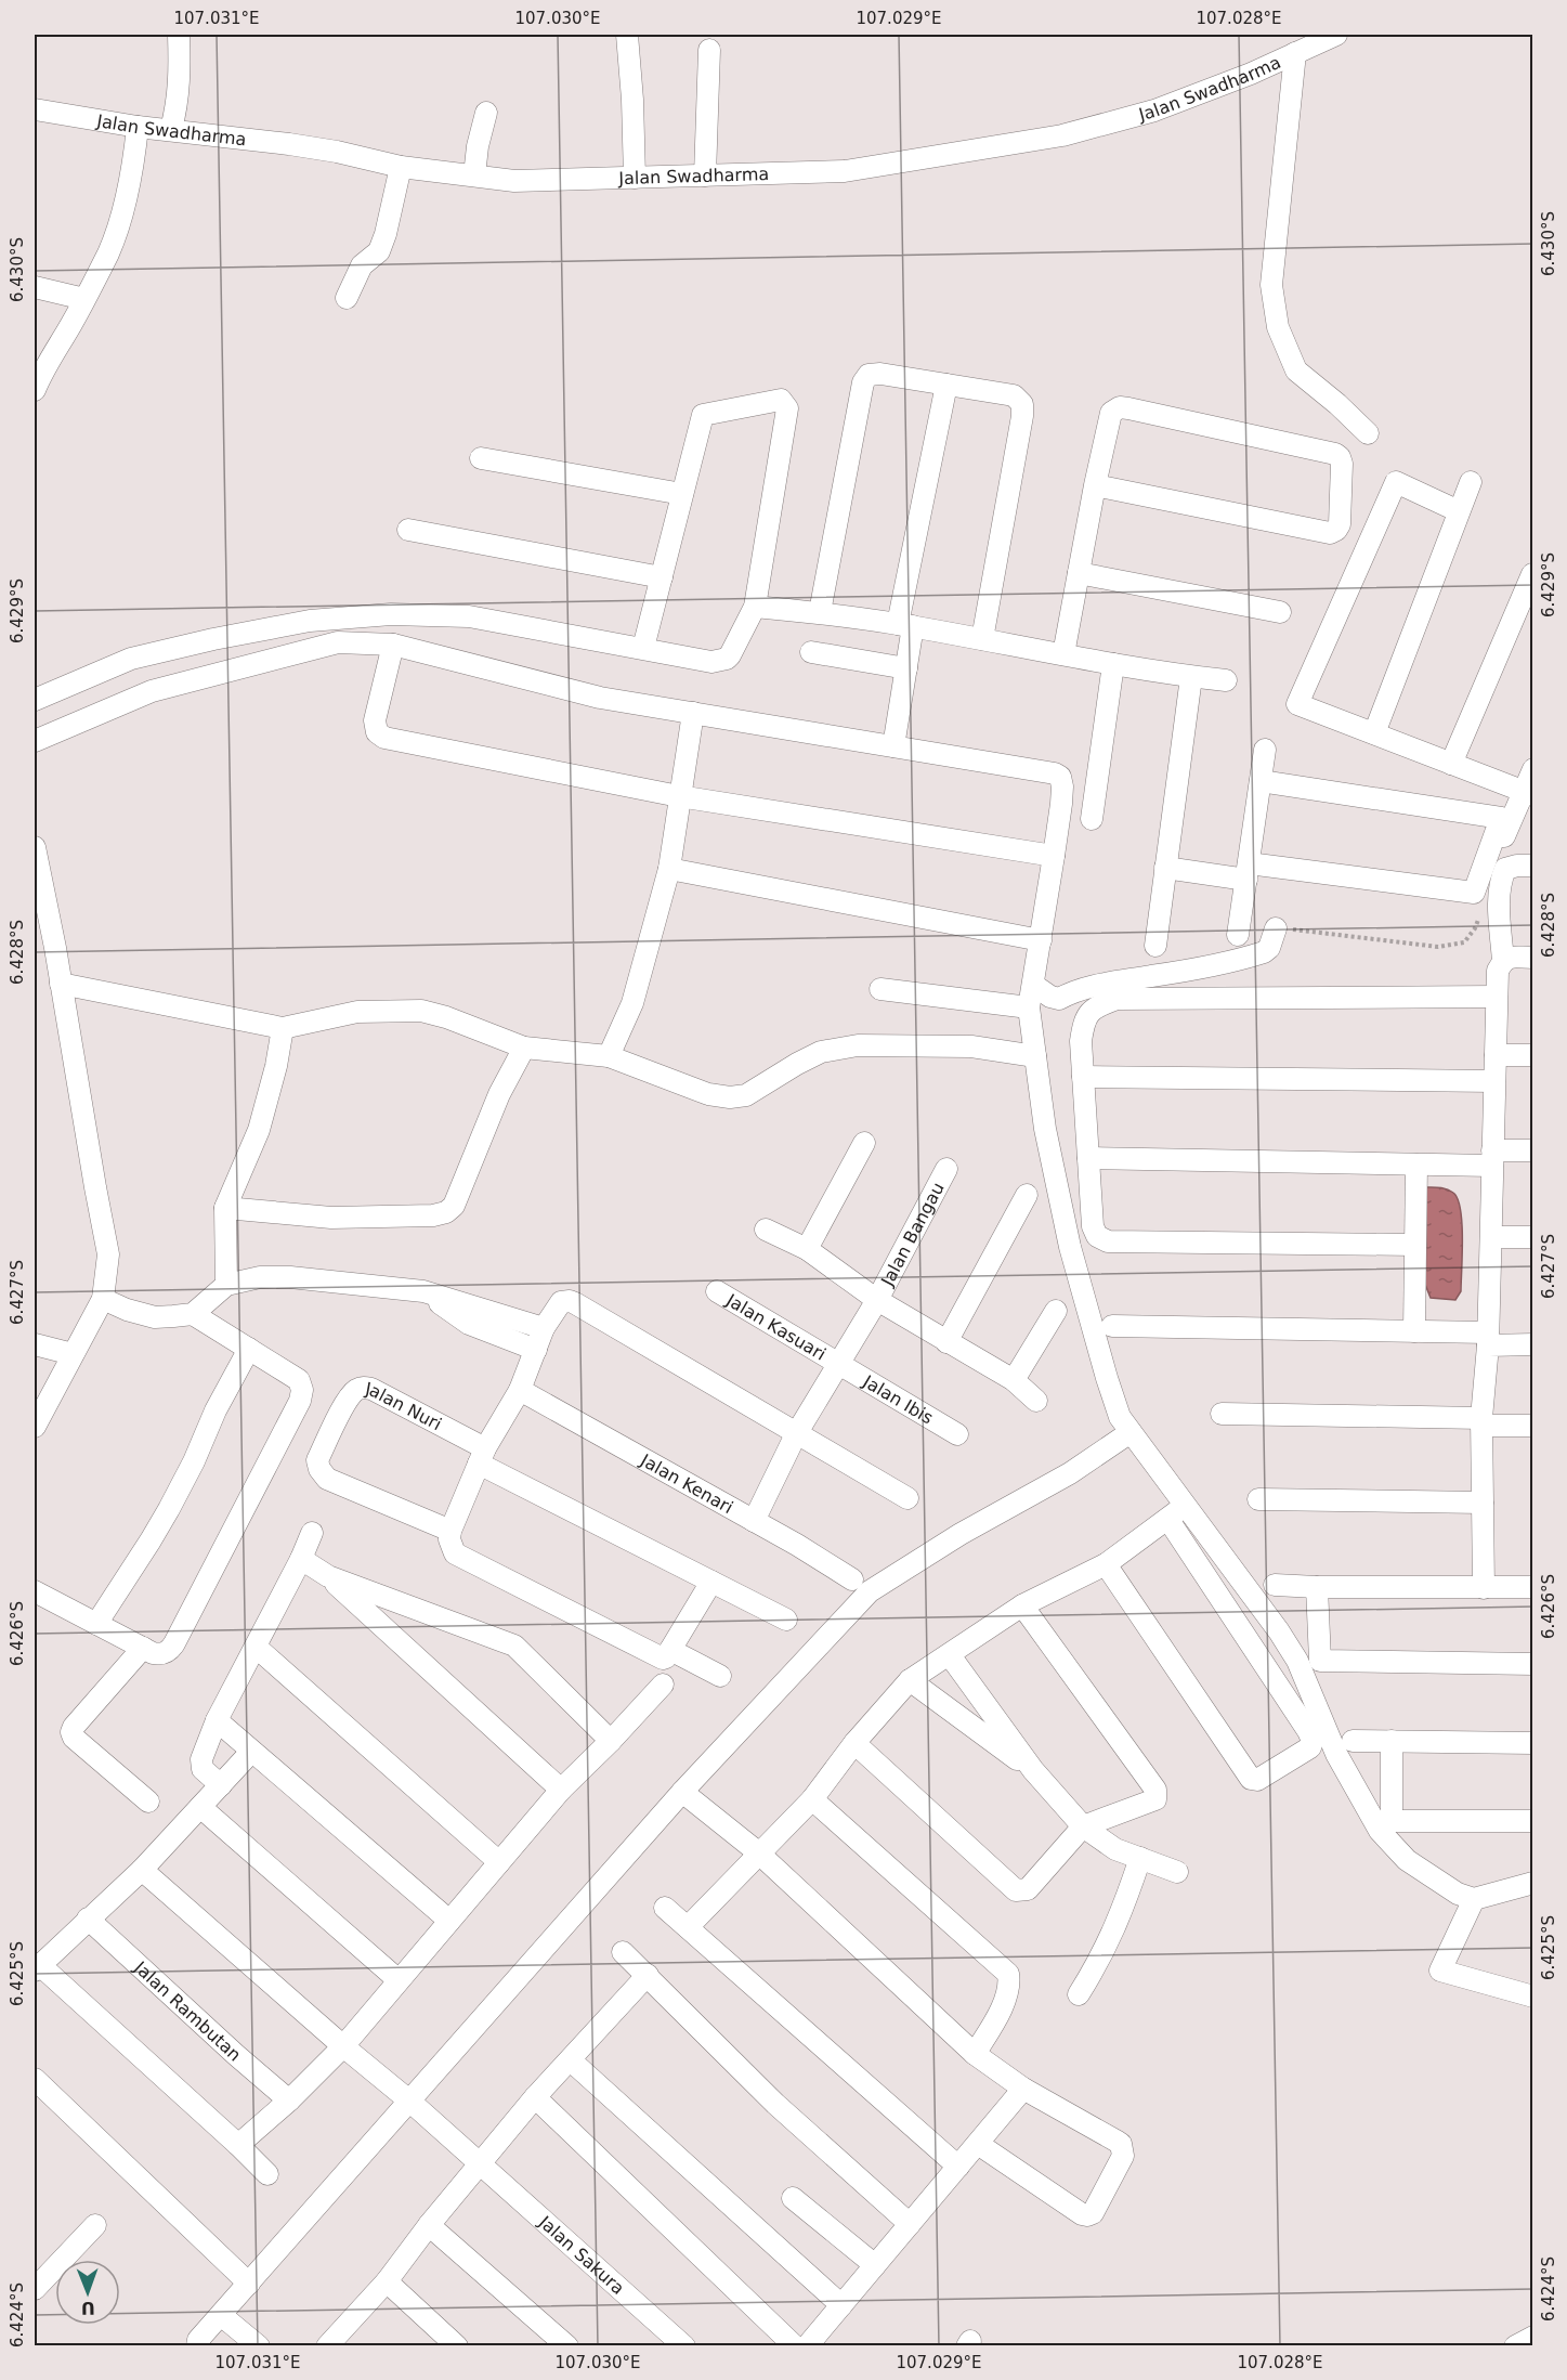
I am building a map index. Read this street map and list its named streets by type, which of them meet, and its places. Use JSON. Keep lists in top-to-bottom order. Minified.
{"streets":{"street":["Jalan Swadharma","Jalan Bangau","Jalan Kasuari","Jalan Ibis","Jalan Nuri","Jalan Kenari","Jalan Rambutan","Jalan Sakura"]},"crossings":[["Jalan Bangau","Jalan Kasuari"],["Jalan Bangau","Jalan Ibis"],["Jalan Bangau","Jalan Kenari"],["Jalan Kasuari","Jalan Ibis"]],"north":"bottom","coordinates":["107.031°E","107.030°E","107.029°E","107.028°E","6.430°S","6.429°S","6.428°S","6.427°S","6.426°S","6.425°S","6.424°S"]}
